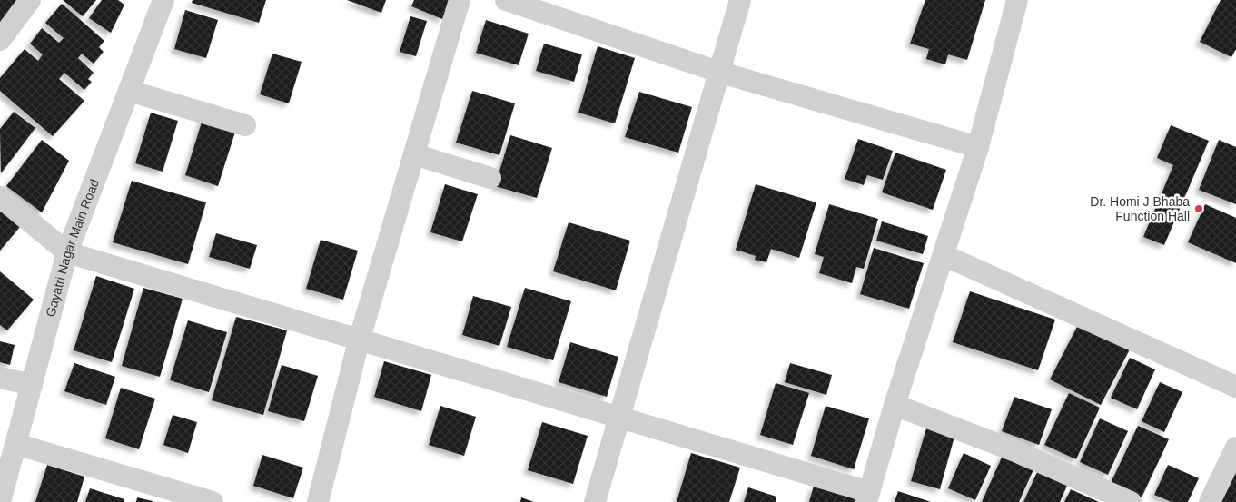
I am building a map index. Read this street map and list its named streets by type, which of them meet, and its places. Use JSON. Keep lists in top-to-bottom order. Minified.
{"streets":{"street":["Gayatri Nagar Main Road"]},"places":["Dr. Homi J Bhaba Function Hall"]}
